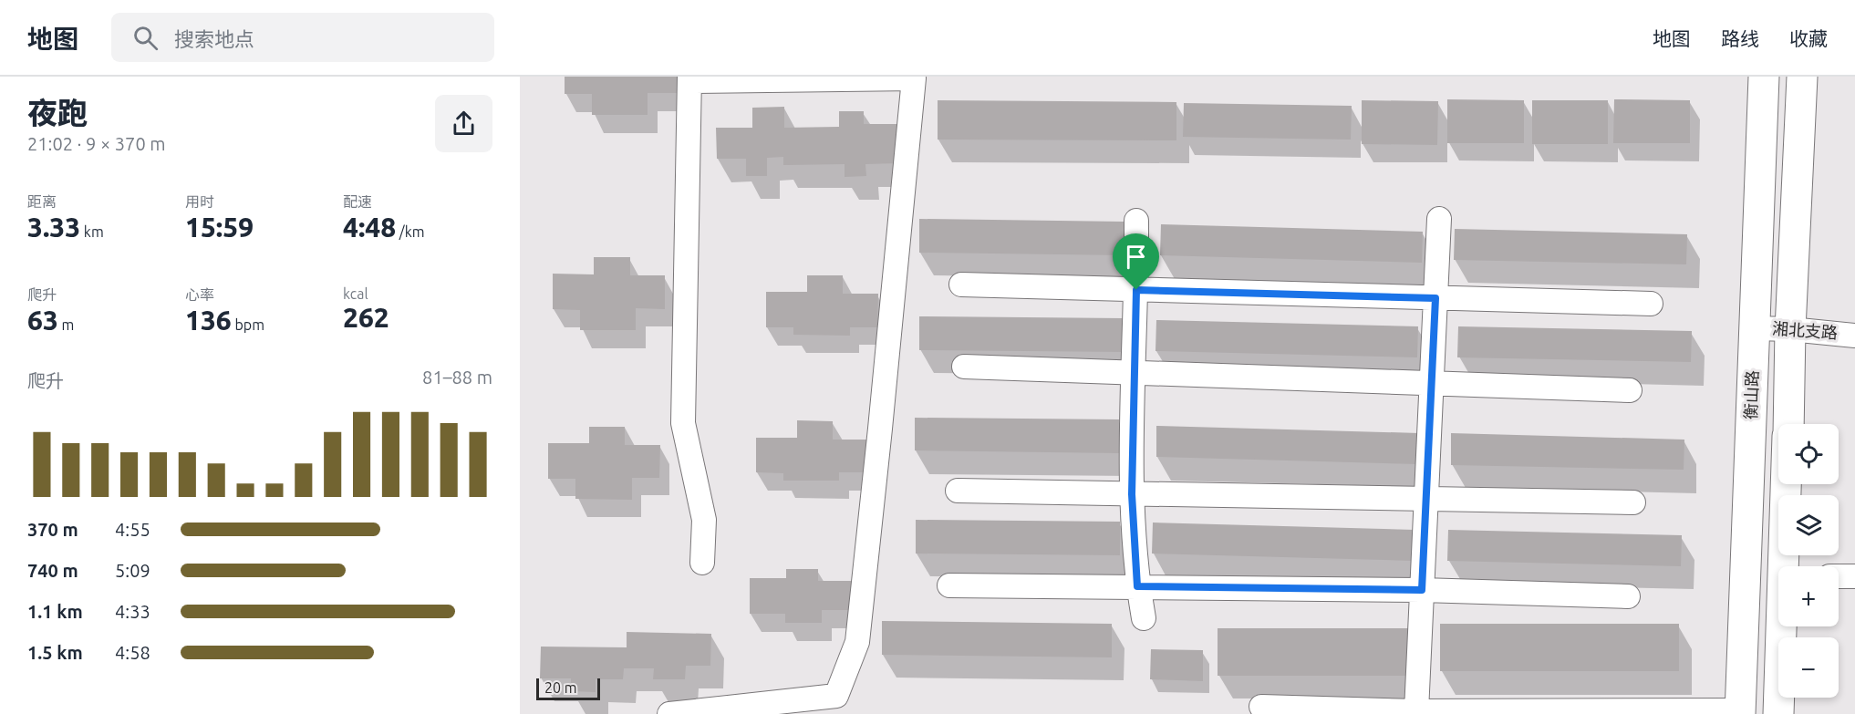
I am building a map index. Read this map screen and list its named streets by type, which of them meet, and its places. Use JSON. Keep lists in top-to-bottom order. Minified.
{"streets":{"street":["湘北支路","衡山路"]},"crossings":[["湘北支路","衡山路"]],"scale_bar":"20 m","page":{"header":"地图","search":"搜索地点","nav":["地图","路线","收藏"],"heading":["夜跑","21:02 · 9 × 370 m"],"stats":[["距离","3.33 km"],["用时","15:59"],["配速","4:48 /km"],["爬升","63 m"],["心率","136 bpm"],["kcal","262"]],"chart":["爬升","81–88 m"],"map_buttons":["+","−"],"list":[{"name":"370 m","note":"4:55"},{"name":"740 m","note":"5:09"},{"name":"1.1 km","note":"4:33"},{"name":"1.5 km","note":"4:58"}],"scale":"20 m"}}
